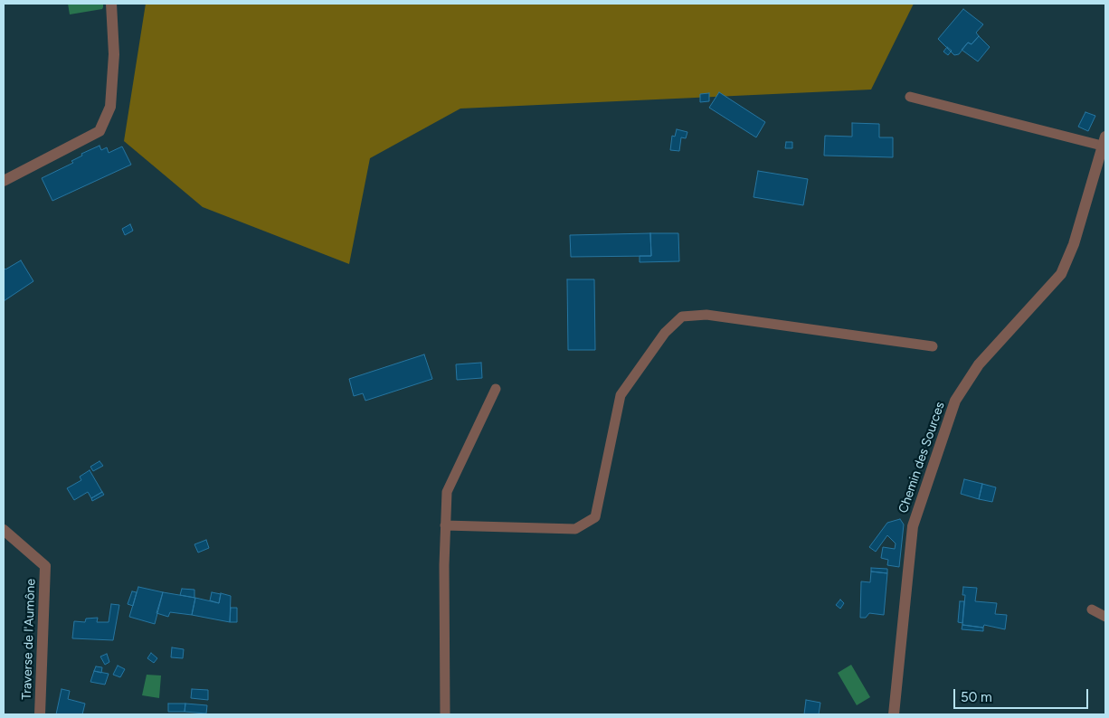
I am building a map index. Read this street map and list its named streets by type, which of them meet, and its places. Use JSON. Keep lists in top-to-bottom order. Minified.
{"streets":{"street":["Chemin des Sources","Traverse de l'Aumône"]},"scale_bar":"50 m"}
